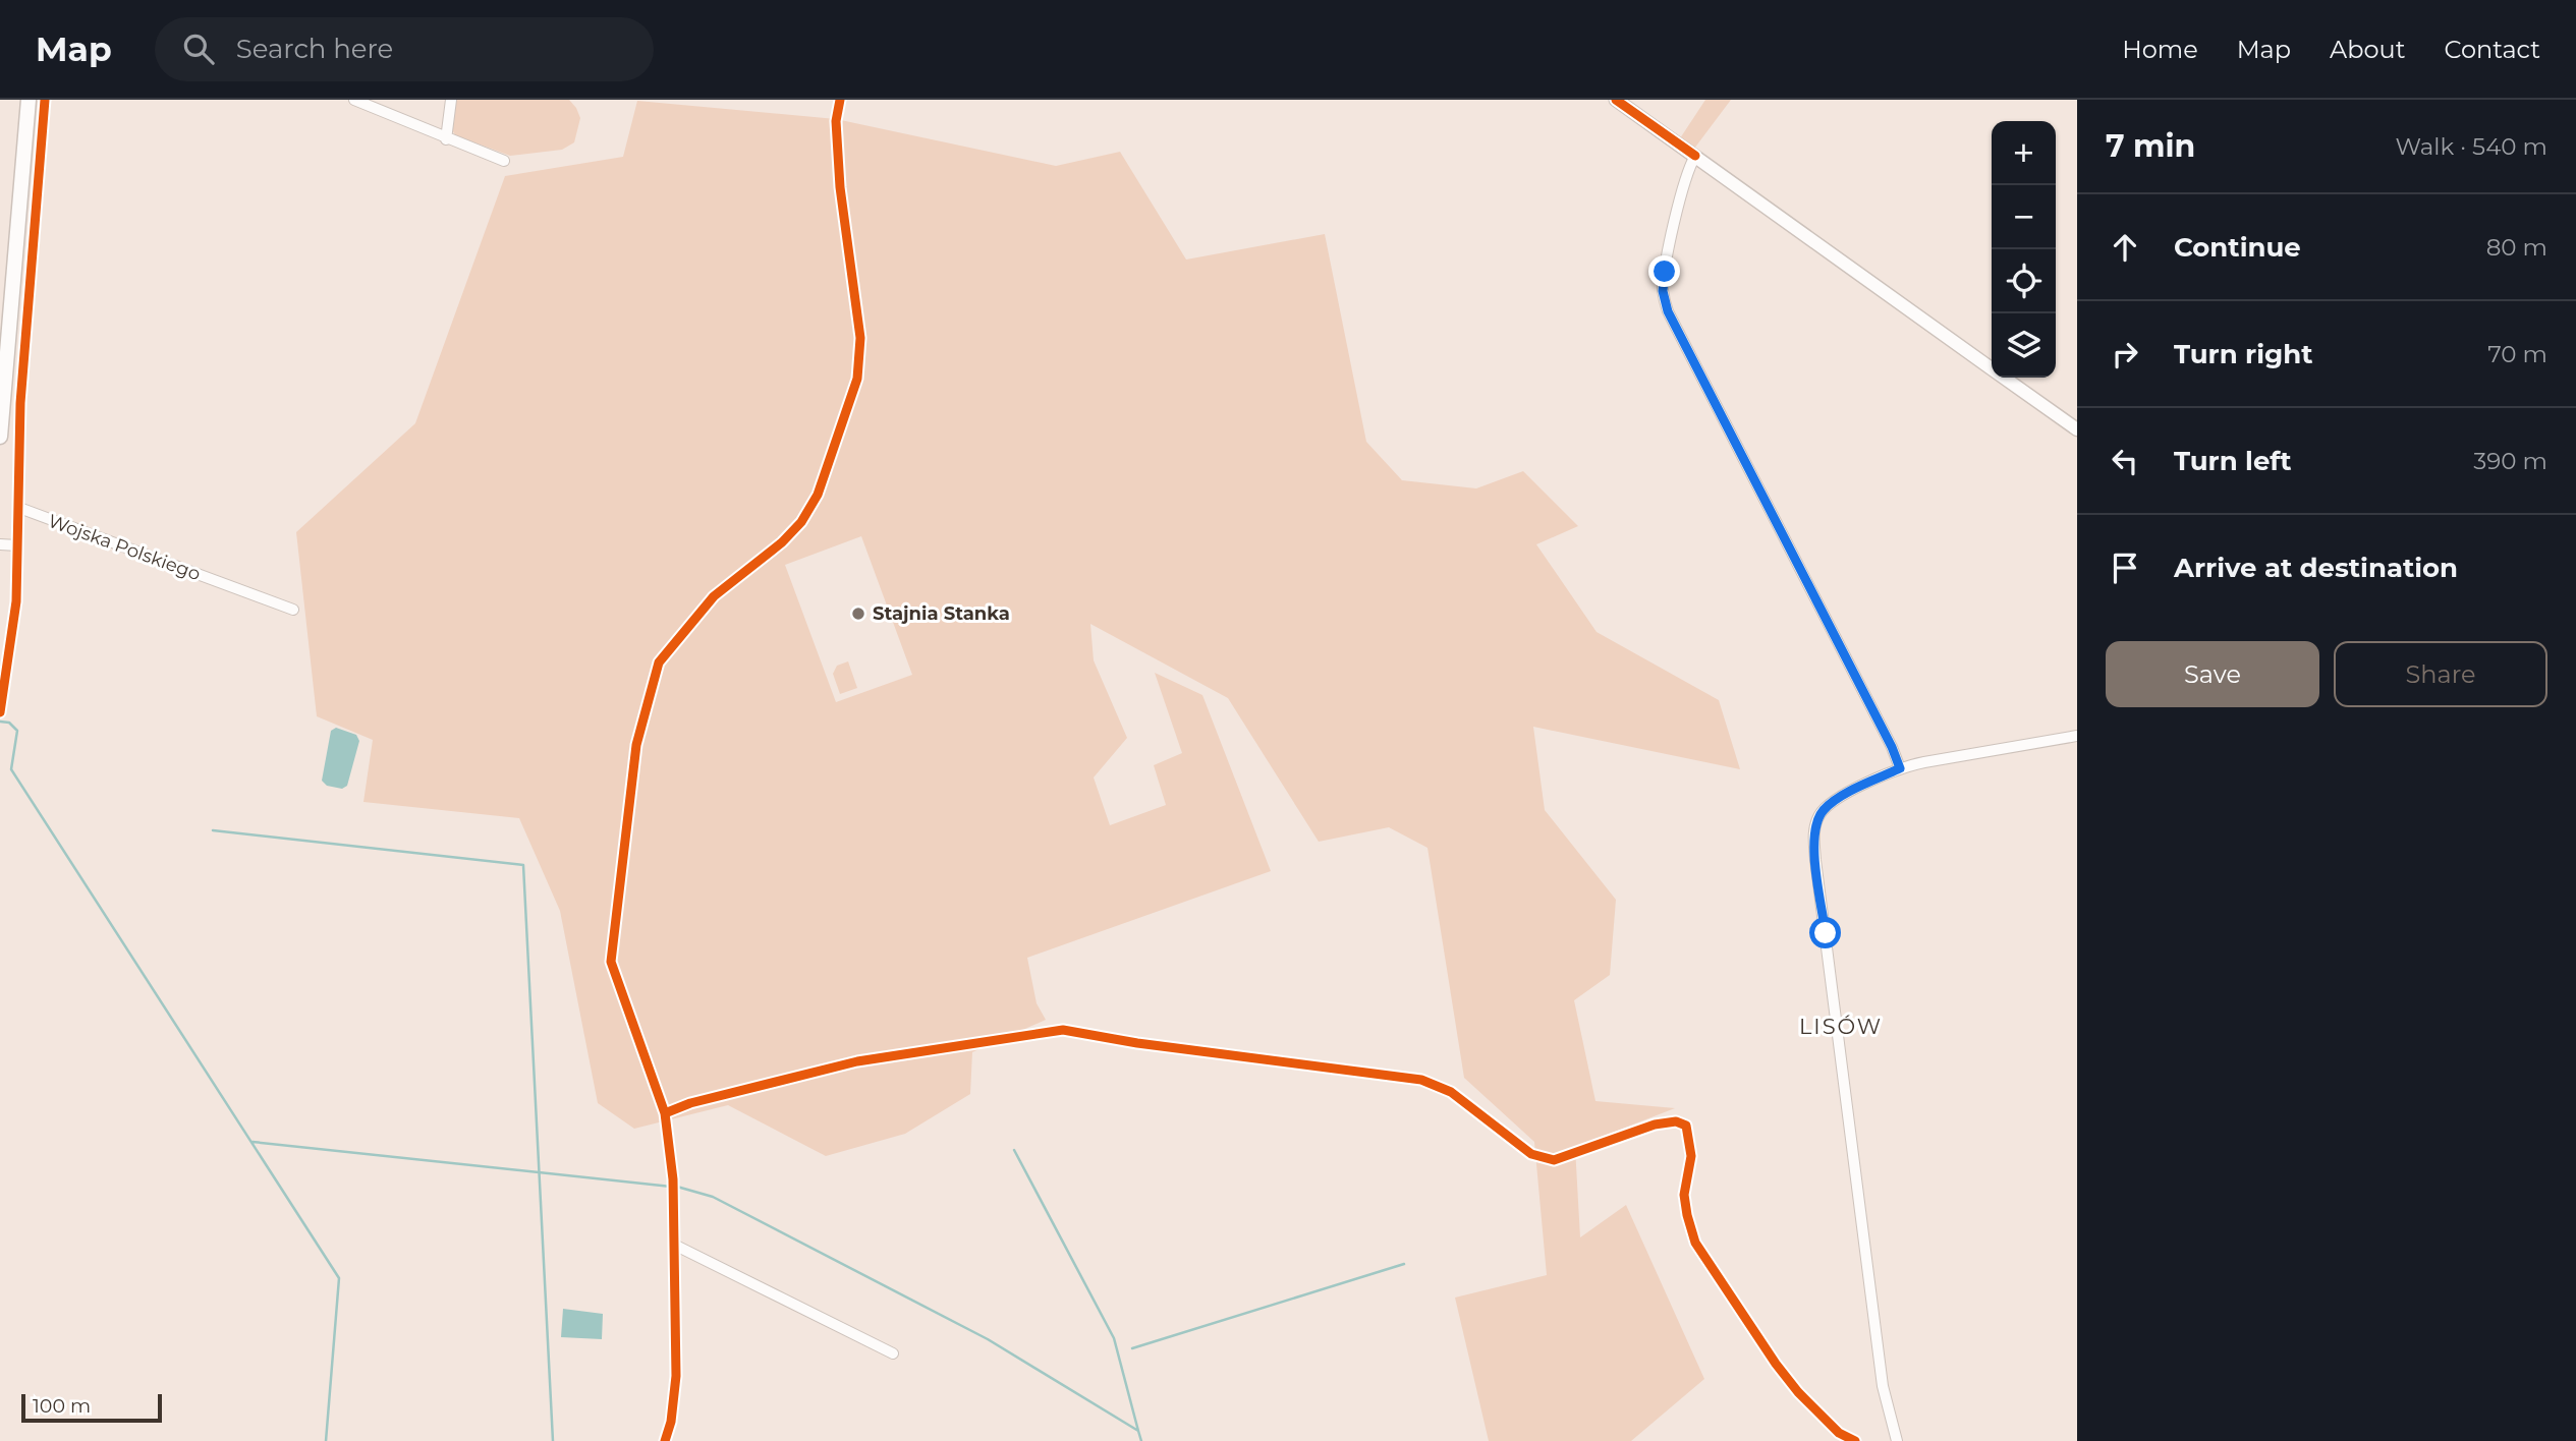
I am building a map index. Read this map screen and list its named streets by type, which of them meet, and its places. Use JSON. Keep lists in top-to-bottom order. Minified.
{"streets":{"street":["Wojska Polskiego"]},"districts":["LISÓW"],"places":["Stajnia Stanka"],"scale_bar":"100 m","page":{"header":"Map","search":"Search here","nav":["Home","Map","About","Contact"],"heading":["7 min","Walk · 540 m"],"map_buttons":["+","−"],"list":[["Continue","80 m"],["Turn right","70 m"],["Turn left","390 m"],"Arrive at destination"],"buttons":["Save","Share"],"scale":"100 m"}}
